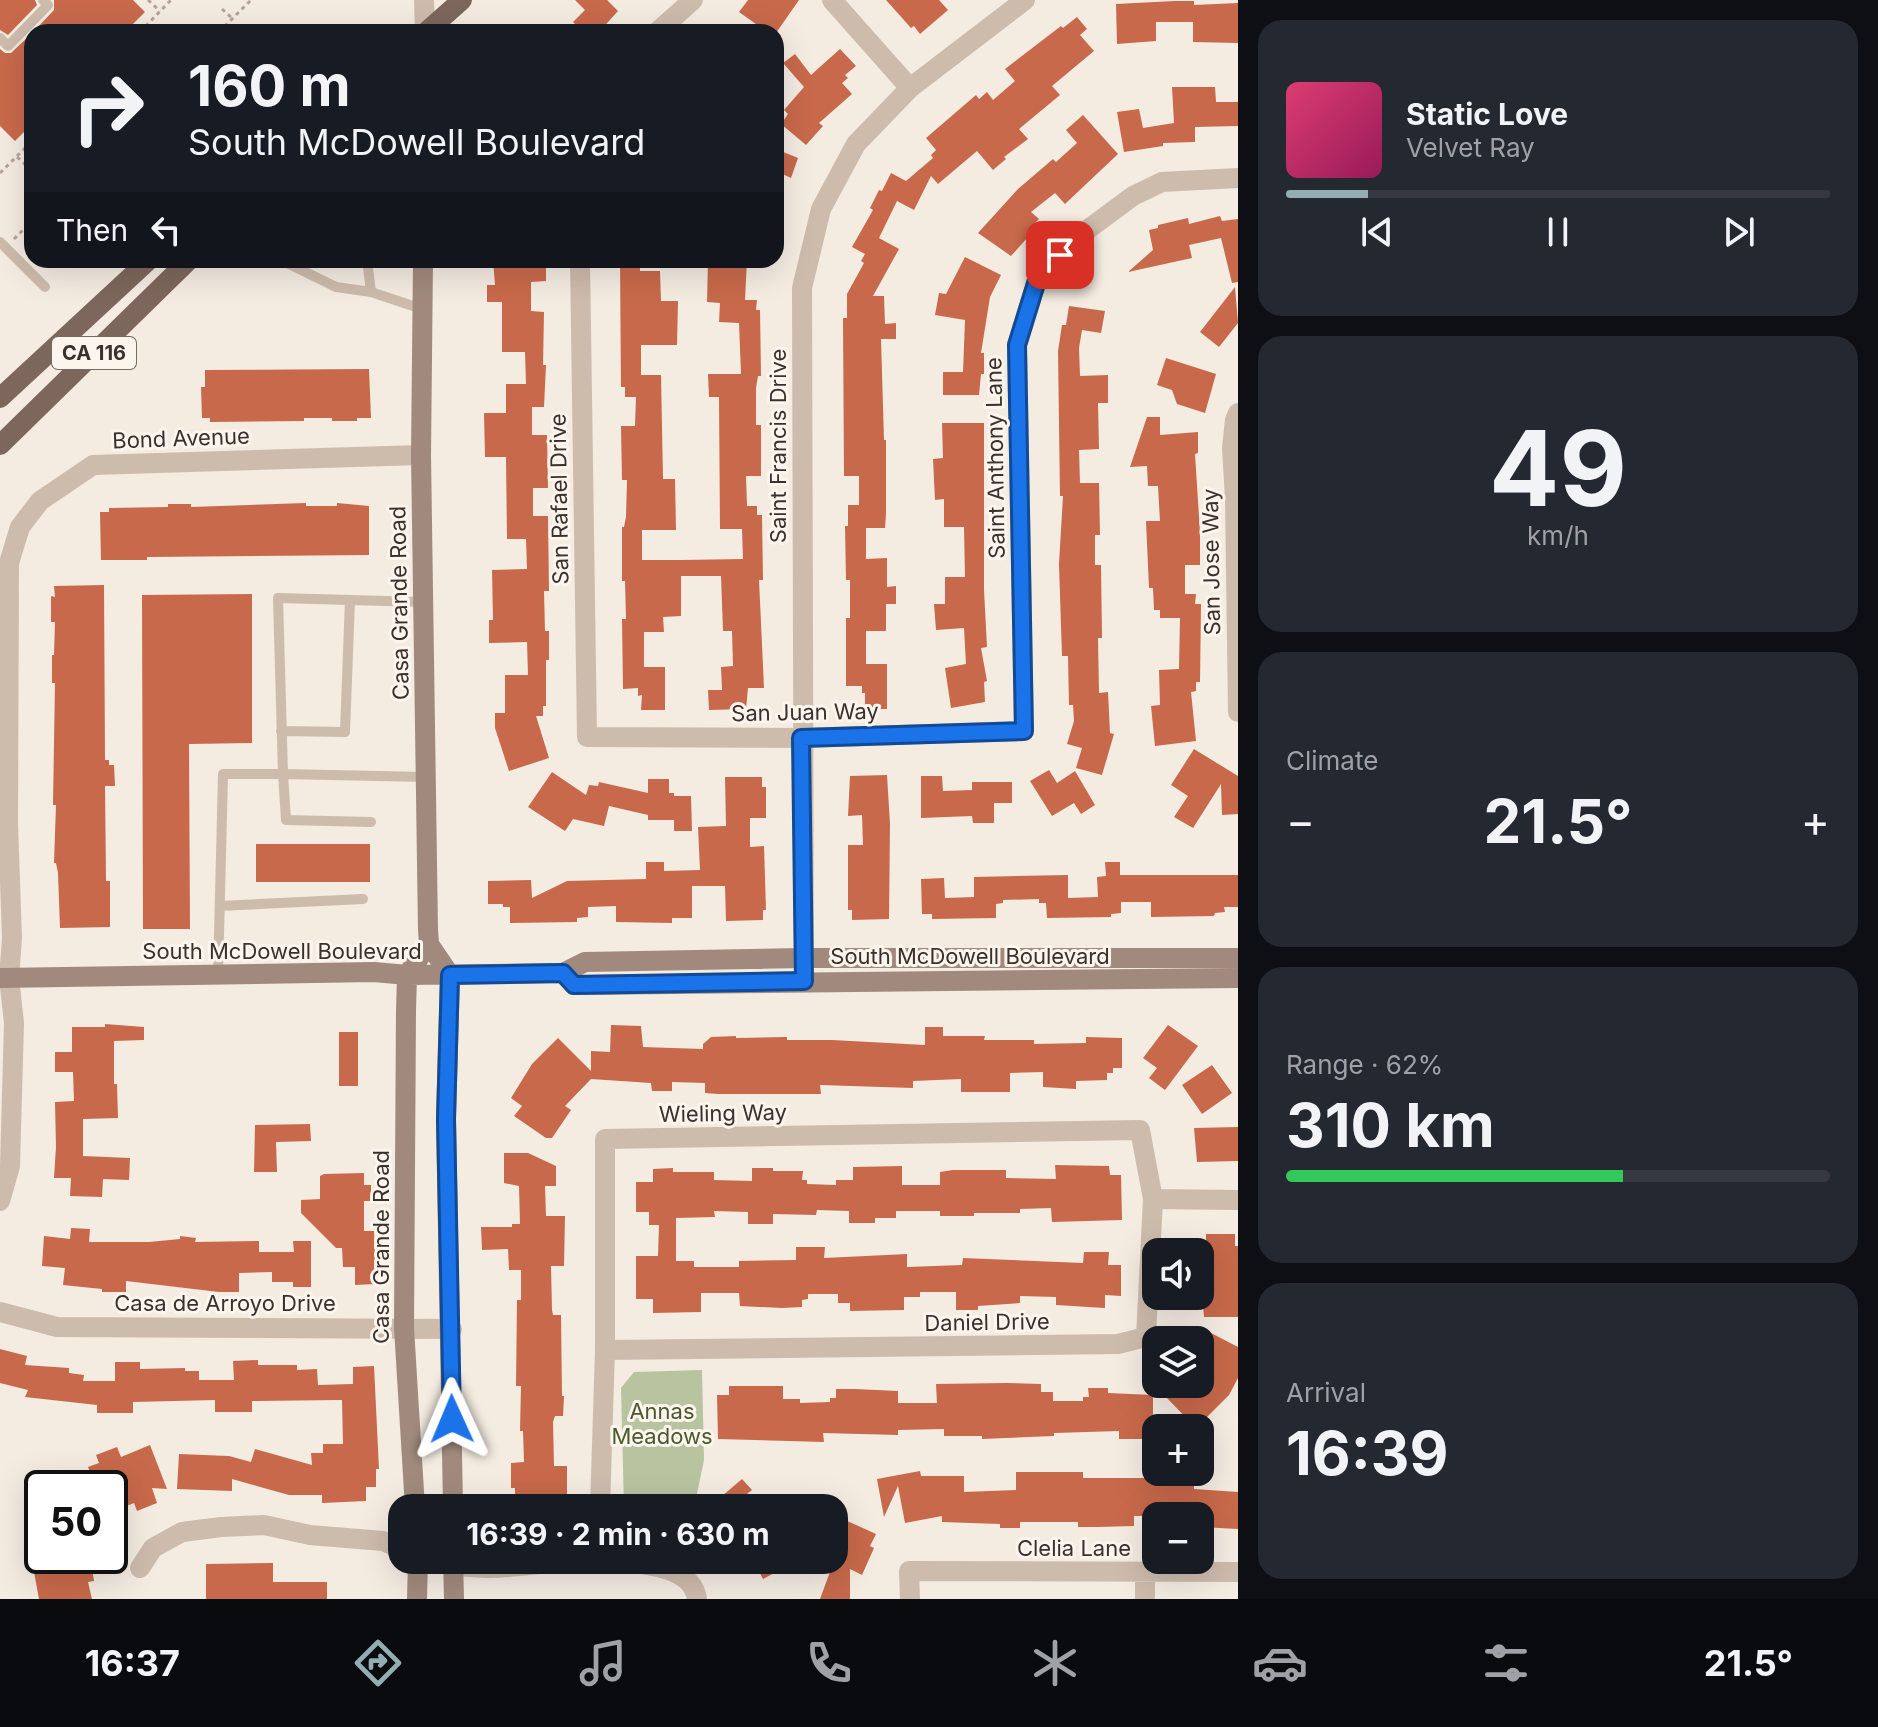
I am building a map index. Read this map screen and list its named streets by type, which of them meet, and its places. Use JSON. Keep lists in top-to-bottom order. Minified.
{"streets":{"main road":["CA 116","Casa Grande Road","South McDowell Boulevard"],"street":["Bond Avenue","Saint Francis Drive","Saint Anthony Lane","San Rafael Drive","San Jose Way","San Juan Way","Wieling Way","Casa de Arroyo Drive","Daniel Drive","Clelia Lane"]},"crossings":[["Bond Avenue","Casa Grande Road"],["Bond Avenue","South McDowell Boulevard"],["Saint Francis Drive","San Juan Way"],["Saint Francis Drive","South McDowell Boulevard"],["Saint Anthony Lane","San Juan Way"],["San Rafael Drive","San Juan Way"],["Casa Grande Road","South McDowell Boulevard"],["Casa Grande Road","Casa de Arroyo Drive"],["Wieling Way","Daniel Drive"]],"parks":["Annas Meadows"],"page":{"turn":["160 m","South McDowell Boulevard"],"song":["Static Love","Velvet Ray"],"then":"Then","tile":[["49","km/h"],"Climate",["Range · 62%","310 km"],["Arrival","16:39"]],"heat":["−","21.5°","+"],"map_buttons":["+","−"],"limit":"50","trip":"16:39 · 2 min · 630 m","tabs":["16:37","21.5°"]}}
